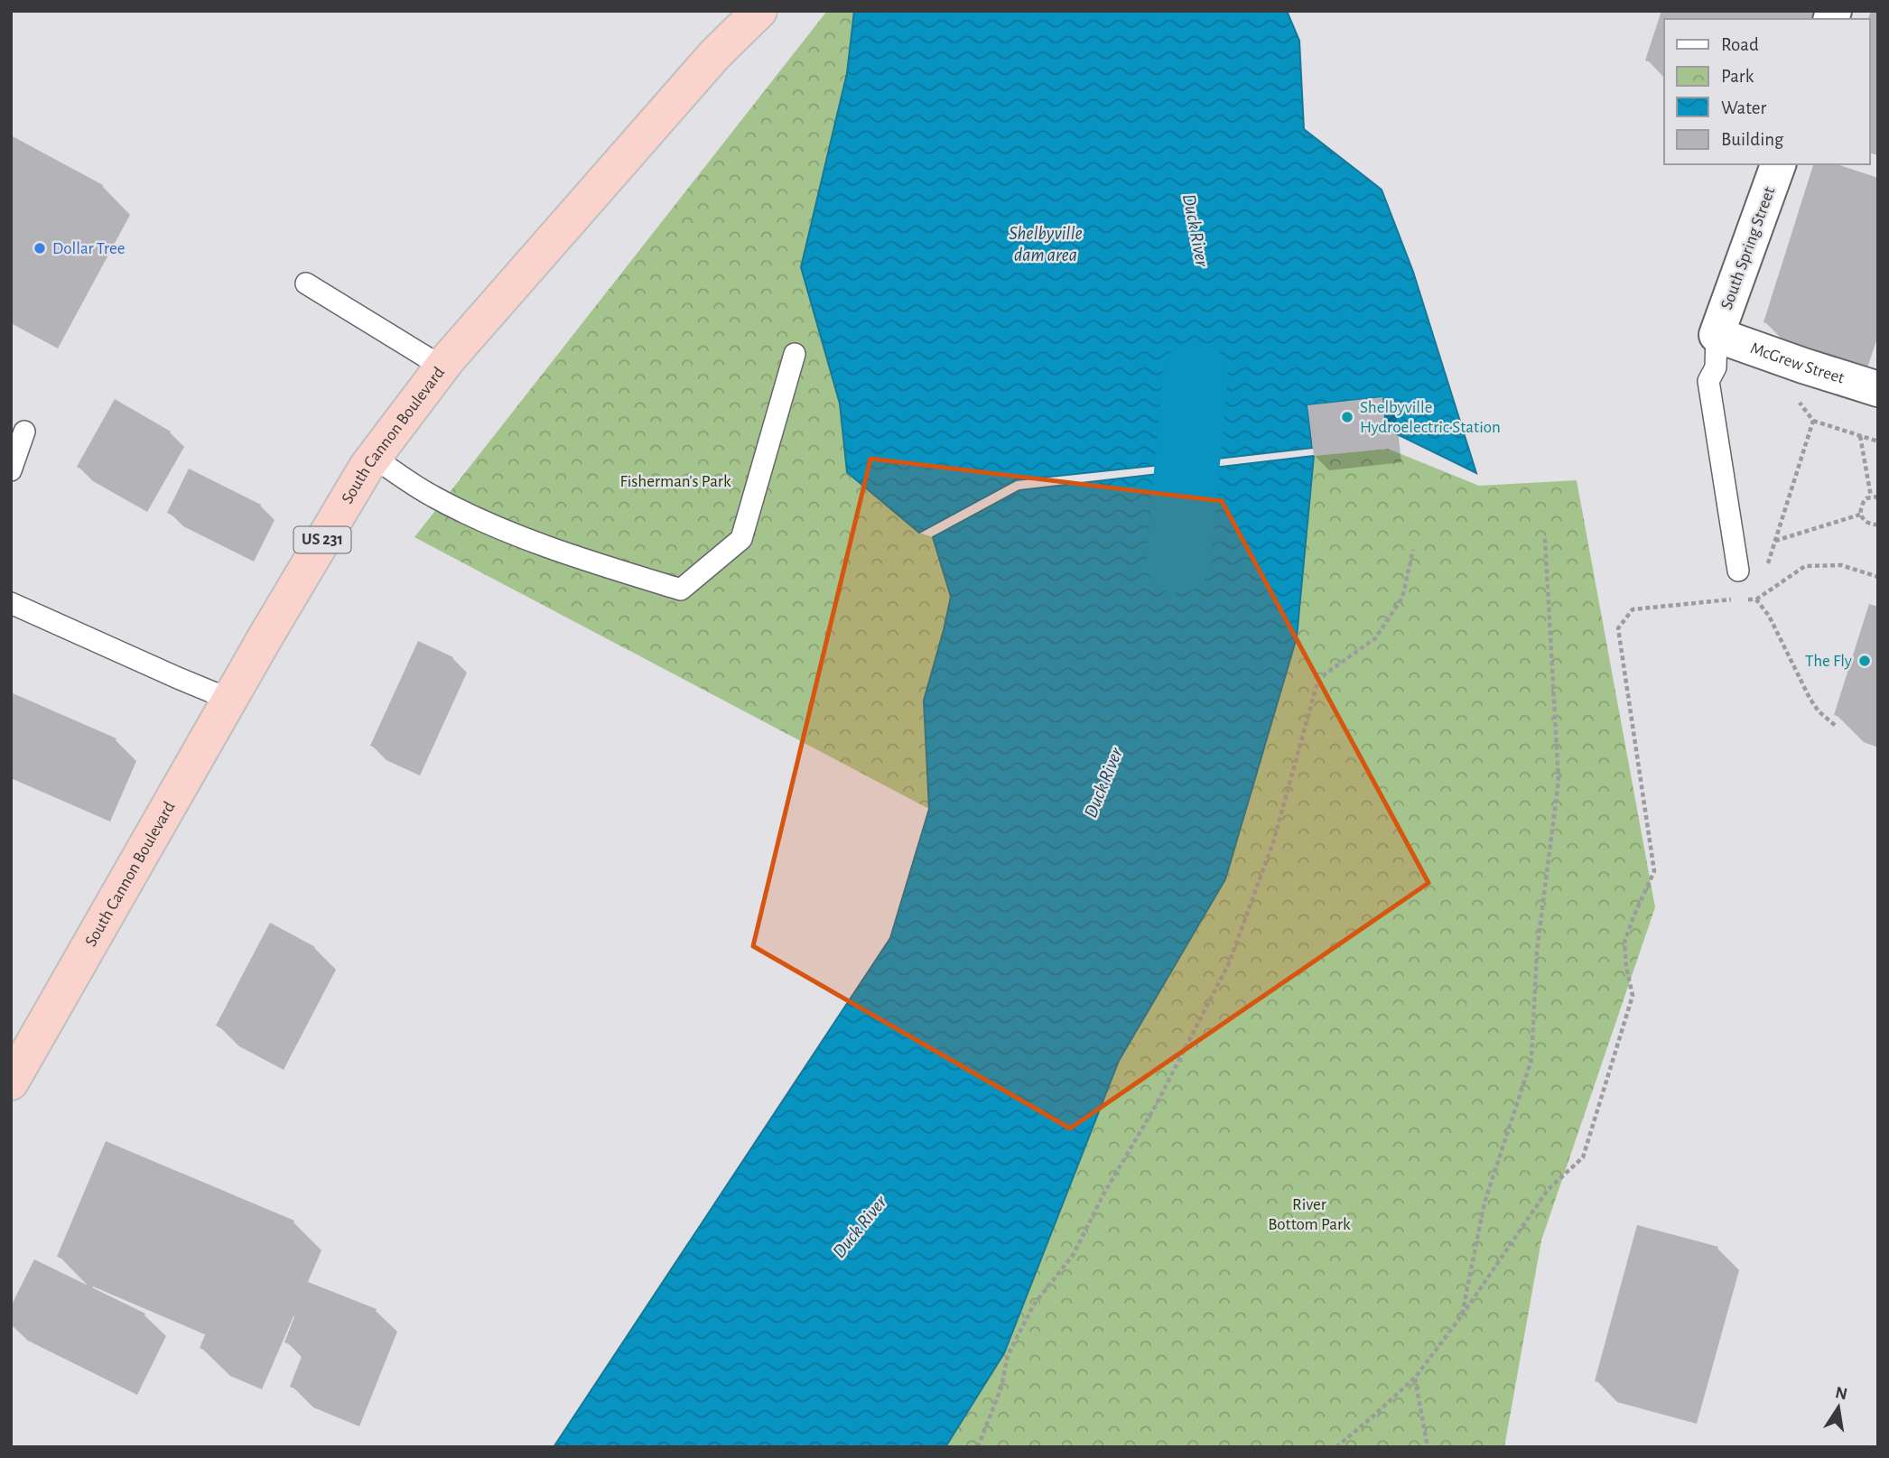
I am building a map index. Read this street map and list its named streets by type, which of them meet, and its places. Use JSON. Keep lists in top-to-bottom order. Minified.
{"streets":{"highway":["South Cannon Boulevard","US 231"],"street":["South Spring Street","McGrew Street"]},"crossings":[["South Spring Street","McGrew Street"]],"water":["Duck River","Shelbyville dam area"],"parks":["Fisherman's Park","River Bottom Park"],"places":["Dollar Tree","Shelbyville Hydroelectric Station","The Fly"],"legend":["Road","Park","Water","Building"],"north":"top"}
